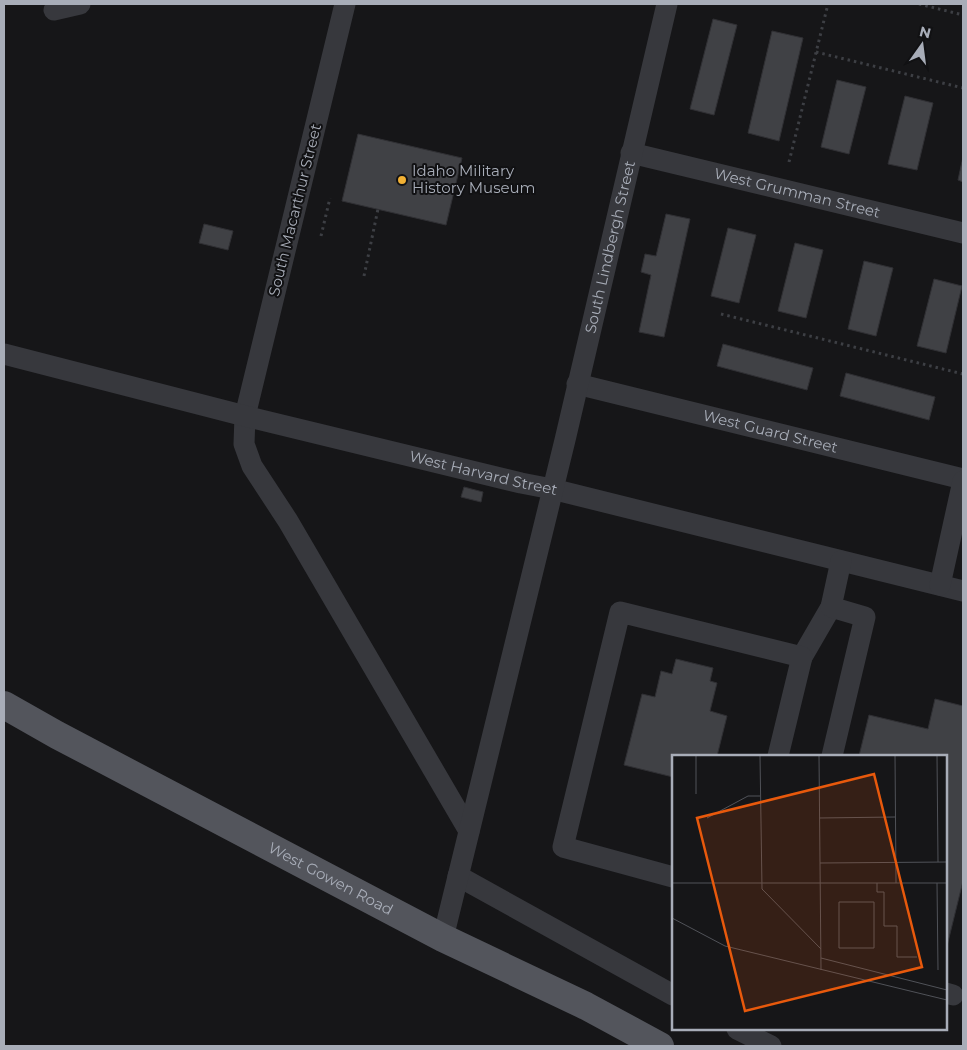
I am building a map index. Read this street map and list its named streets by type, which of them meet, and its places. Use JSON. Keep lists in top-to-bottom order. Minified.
{"streets":{"main road":["West Gowen Road"],"street":["West Grumman Street","South Macarthur Street","South Lindbergh Street","West Guard Street","West Harvard Street"]},"crossings":[["West Grumman Street","South Lindbergh Street"],["South Macarthur Street","South Lindbergh Street"],["South Macarthur Street","West Harvard Street"],["South Lindbergh Street","West Guard Street"],["South Lindbergh Street","West Harvard Street"],["South Lindbergh Street","West Gowen Road"]],"places":["Idaho Military History Museum"],"north":"top"}
